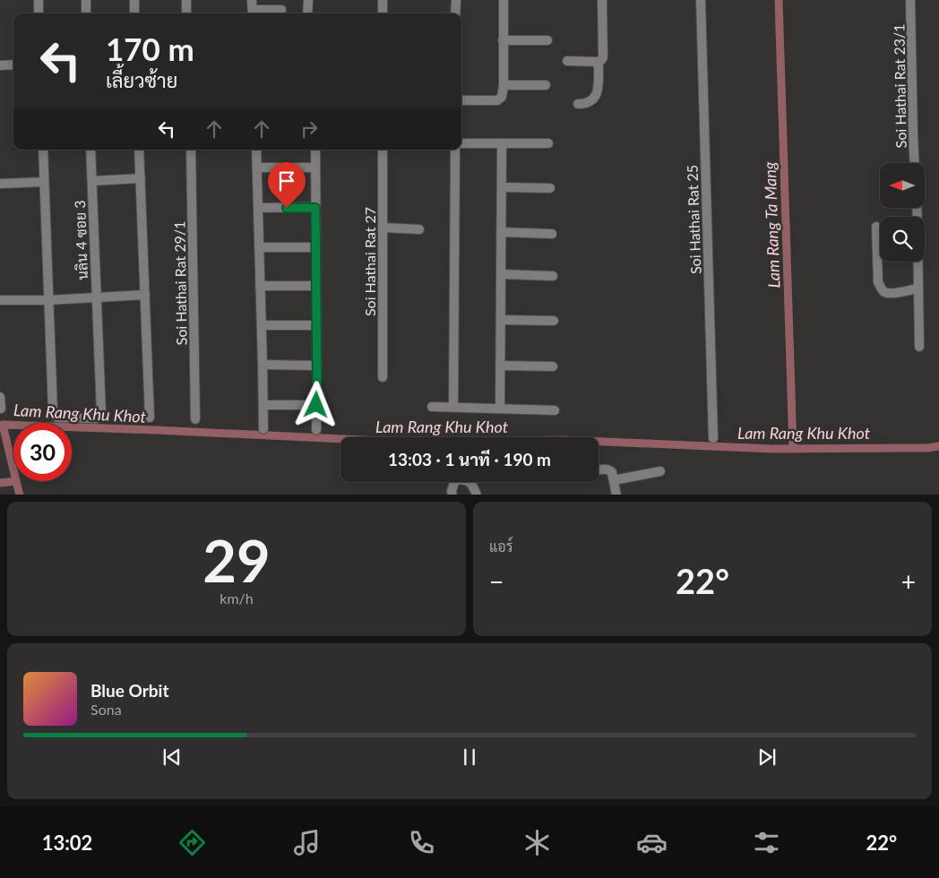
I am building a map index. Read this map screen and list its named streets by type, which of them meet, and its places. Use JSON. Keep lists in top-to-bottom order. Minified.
{"streets":{"street":["Soi Hathai Rat 23/1","Soi Hathai Rat 25","นลิน 4 ซอย 3","Soi Hathai Rat 27","Soi Hathai Rat 29/1"]},"water":["Lam Rang Ta Mang","Lam Rang Khu Khot"],"north":"left","page":{"turn":["170 m","เลี้ยวซ้าย"],"limit":"30","trip":"13:03 · 1 นาที · 190 m","tile":[["29","km/h"],"แอร์"],"heat":["−","22°","+"],"song":["Blue Orbit","Sona"],"tabs":["13:02","22°"]}}
